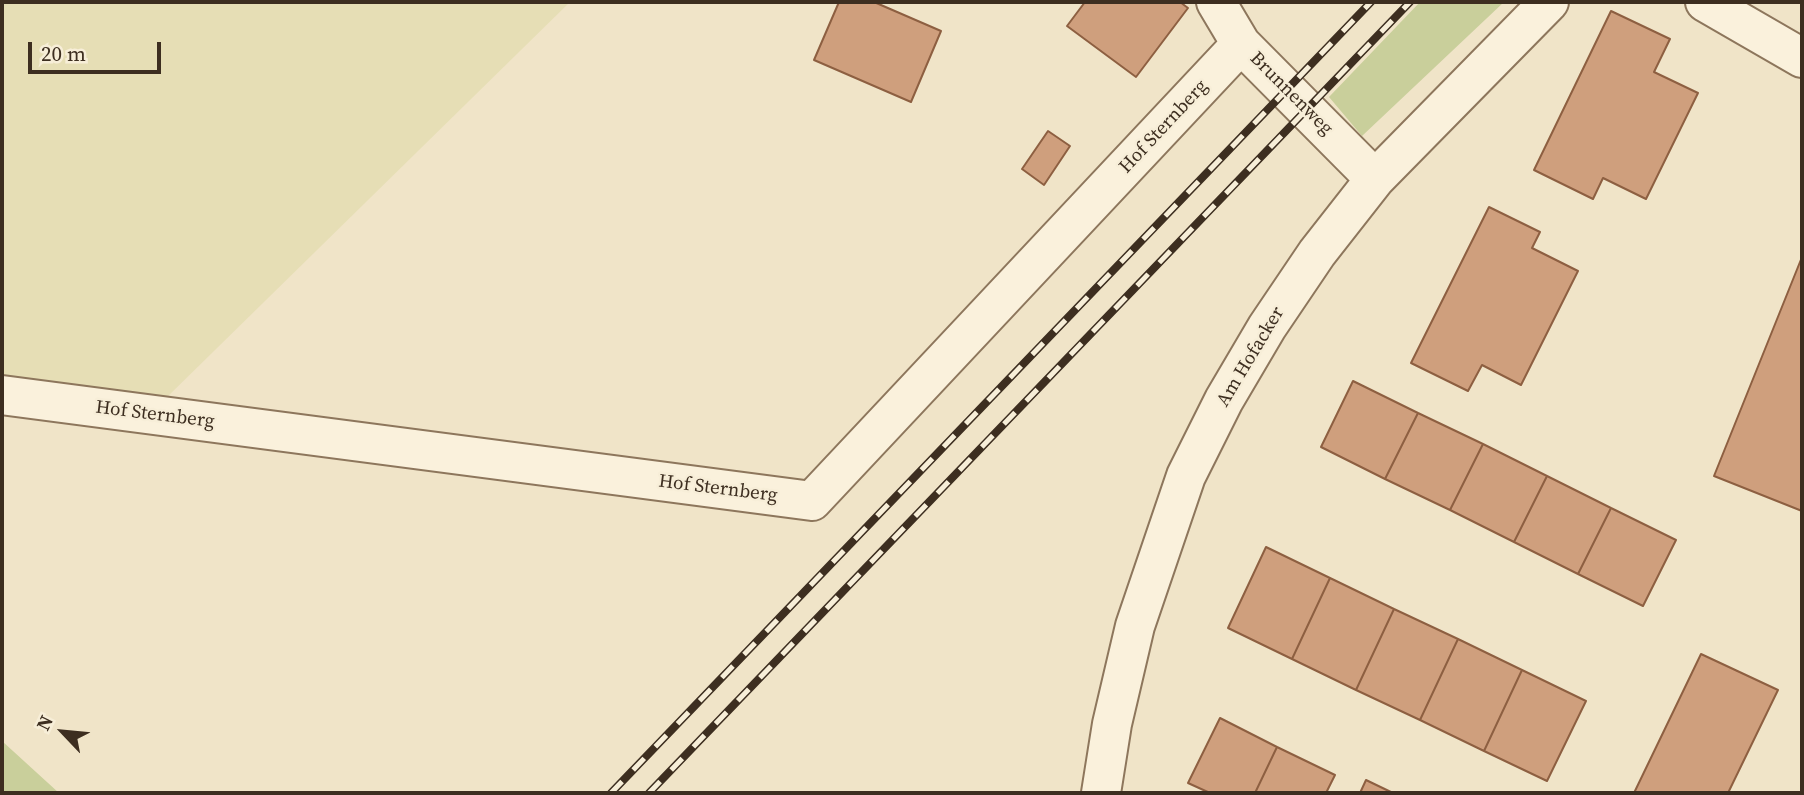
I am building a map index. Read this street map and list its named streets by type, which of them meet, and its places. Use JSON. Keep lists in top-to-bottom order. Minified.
{"streets":{"street":["Brunnenweg","Hof Sternberg","Am Hofacker"]},"crossings":[["Brunnenweg","Hof Sternberg"],["Brunnenweg","Am Hofacker"]],"scale_bar":"20 m","north":"top left"}
